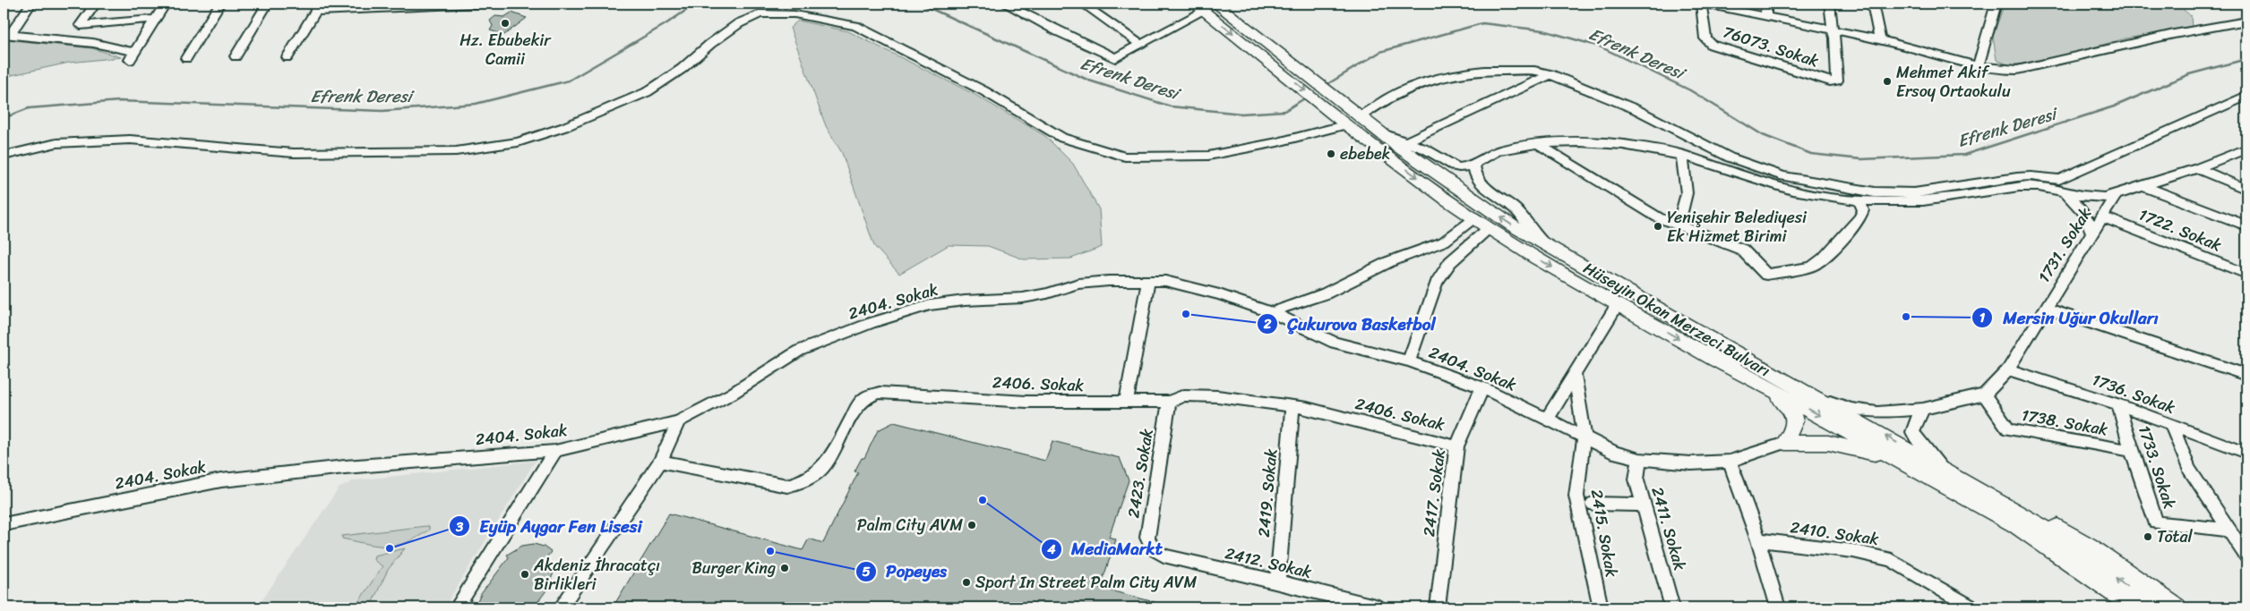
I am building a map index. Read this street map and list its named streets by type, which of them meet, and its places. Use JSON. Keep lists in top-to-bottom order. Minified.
{"streets":{"main road":["Hüseyin Okan Merzeci Bulvarı"],"street":["76073. Sokak","1722. Sokak","1731. Sokak","2404. Sokak","2406. Sokak","1736. Sokak","1738. Sokak","1733. Sokak","2423. Sokak","2419. Sokak","2417. Sokak","2411. Sokak","2415. Sokak","2410. Sokak","2412. Sokak"]},"crossings":[["1722. Sokak","1731. Sokak"],["1731. Sokak","1736. Sokak"],["1731. Sokak","1738. Sokak"],["2404. Sokak","2417. Sokak"],["2404. Sokak","2411. Sokak"],["2404. Sokak","2415. Sokak"],["2406. Sokak","2423. Sokak"],["2406. Sokak","2419. Sokak"],["2406. Sokak","2417. Sokak"],["1736. Sokak","1733. Sokak"],["1738. Sokak","1733. Sokak"],["2423. Sokak","2412. Sokak"],["2419. Sokak","2412. Sokak"]],"water":["Efrenk Deresi"],"places":["Hz. Ebubekir Camii","Mehmet Akif Ersoy Ortaokulu","ebebek","Yenişehir Belediyesi Ek Hizmet Birimi","Çukurova Basketbol","Mersin Uğur Okulları","MediaMarkt","Palm City AVM","Total","Eyüp Aygar Fen Lisesi","Popeyes","Burger King","Akdeniz İhracatçı Birlikleri","Sport In Street Palm City AVM"]}
